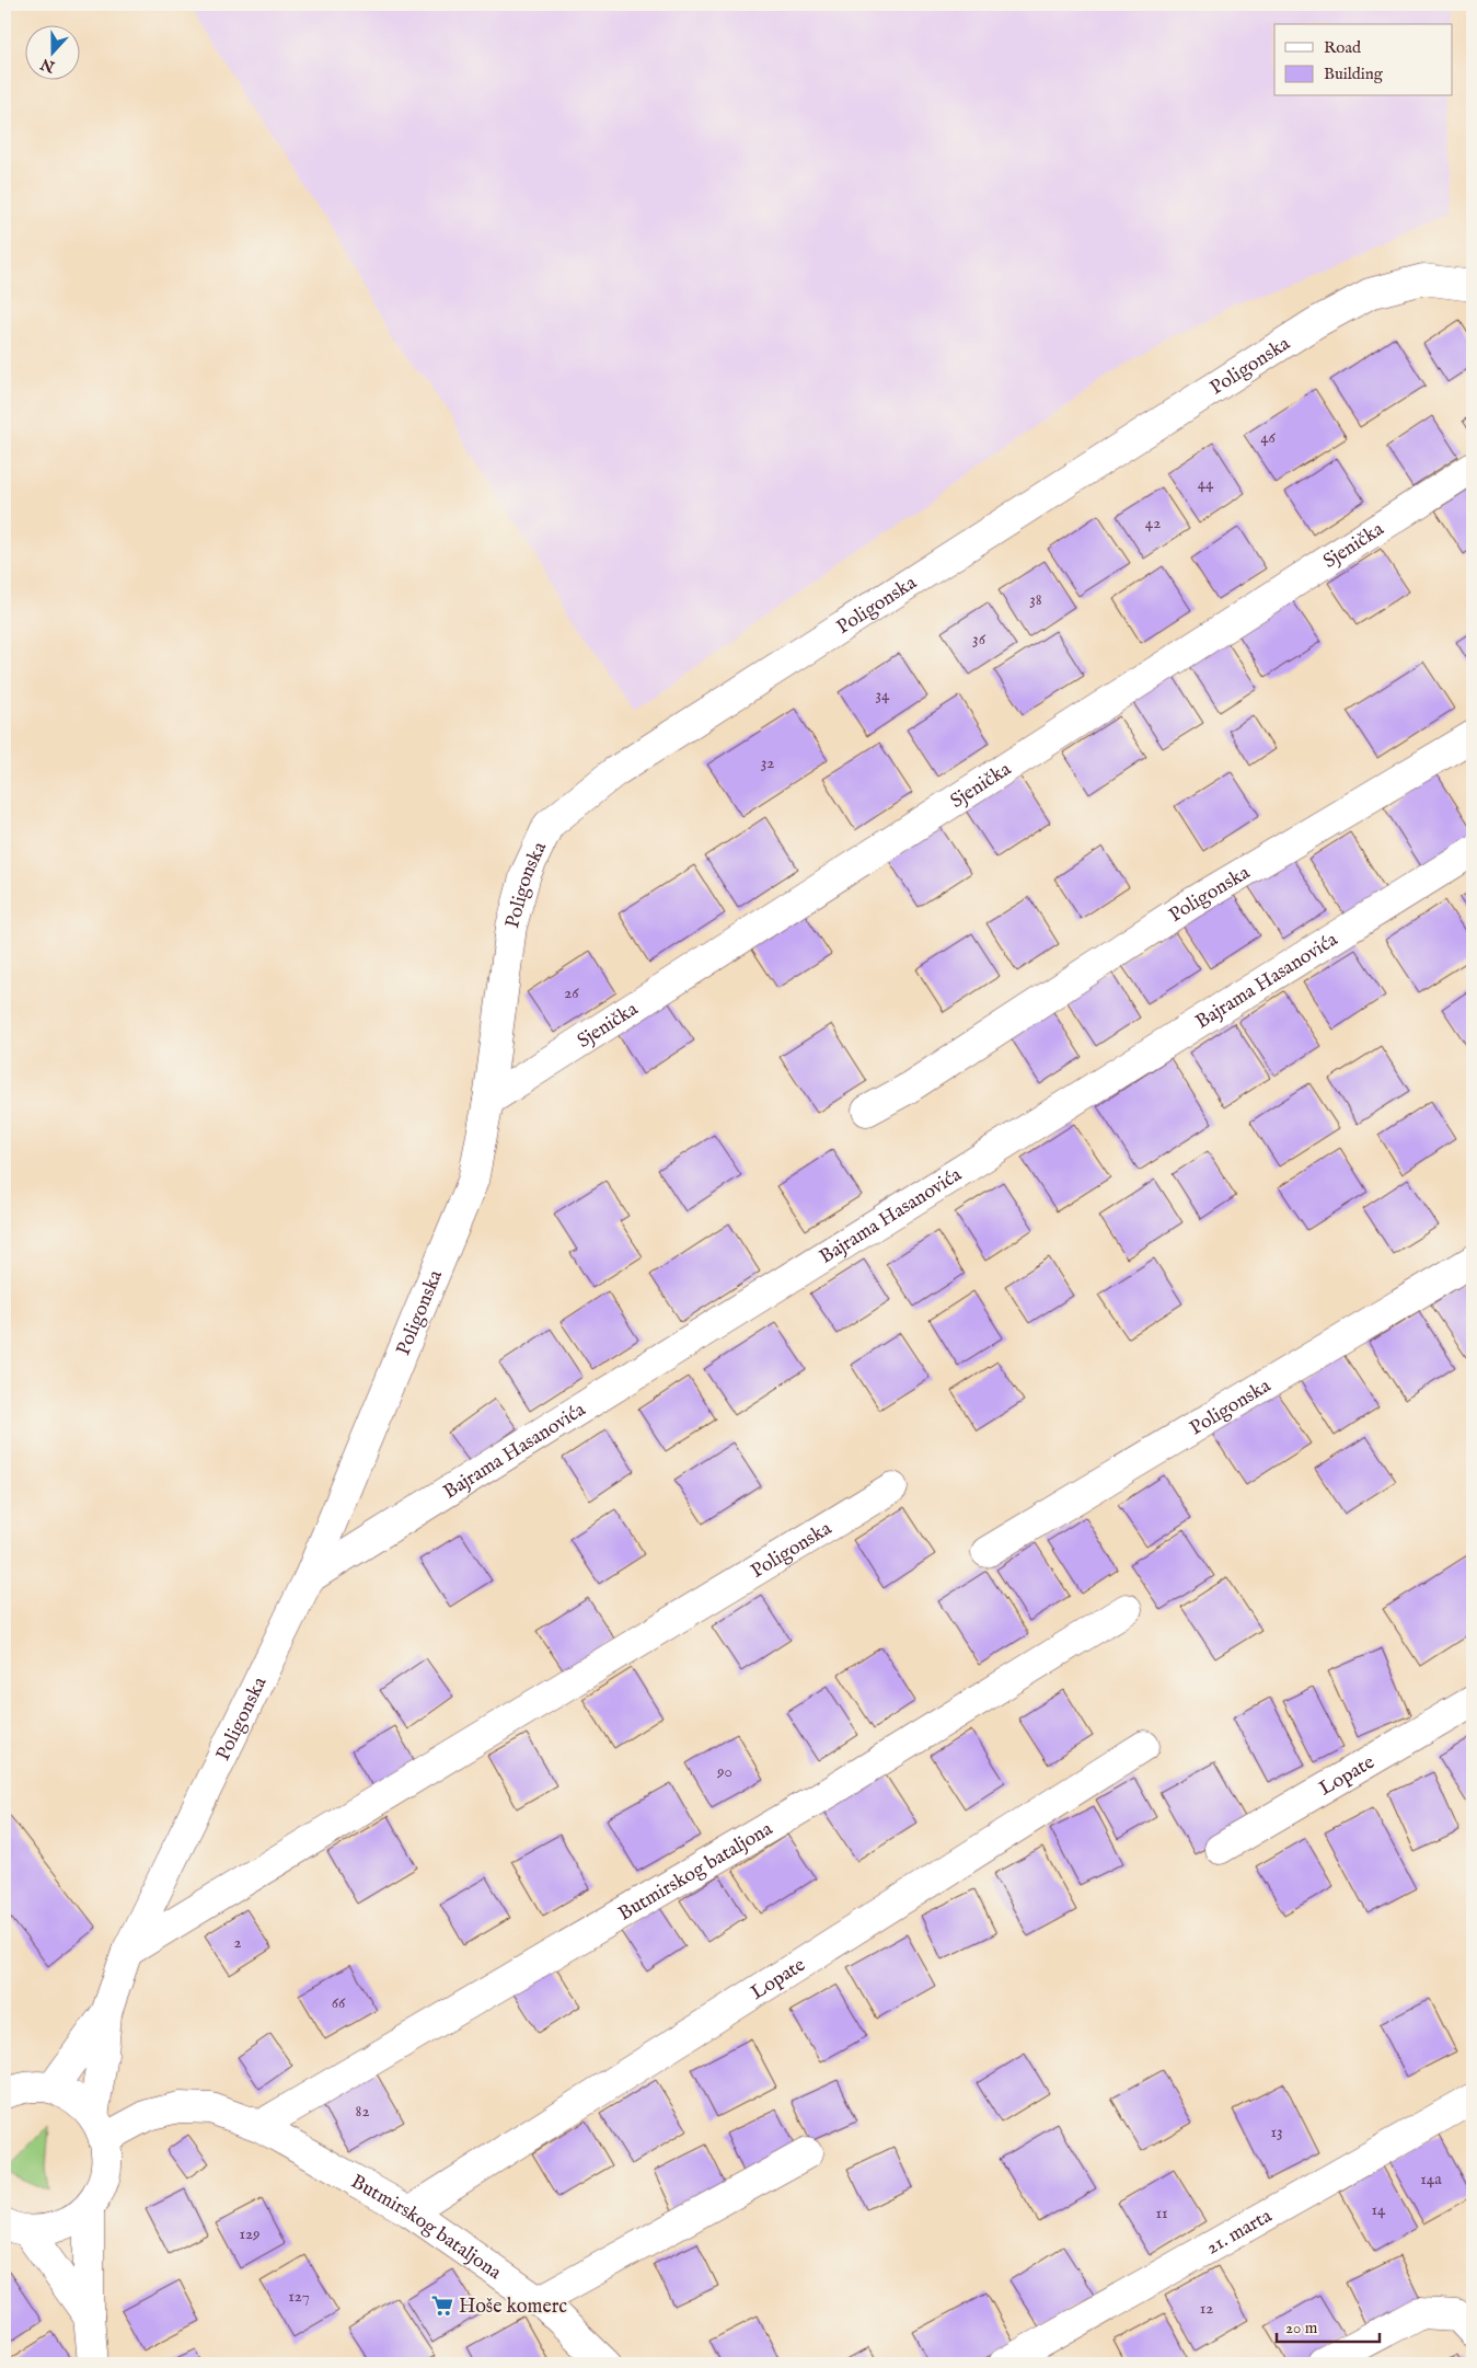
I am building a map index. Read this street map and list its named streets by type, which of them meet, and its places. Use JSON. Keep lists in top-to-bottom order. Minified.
{"streets":{"street":["Poligonska","Sjenička","Bajrama Hasanovića","Lopate","Butmirskog bataljona","21. marta"]},"crossings":[["Poligonska","Sjenička"],["Poligonska","Bajrama Hasanovića"],["Poligonska","Butmirskog bataljona"],["Lopate","Butmirskog bataljona"]],"places":{"supermarket":["Hoše komerc"]},"house_numbers":["46","44","42","38","36","34","32","26","90","2","66","82","13","14a","14","11","129","127","12"],"legend":["Road","Building"],"scale_bar":"20 m","north":"bottom"}
